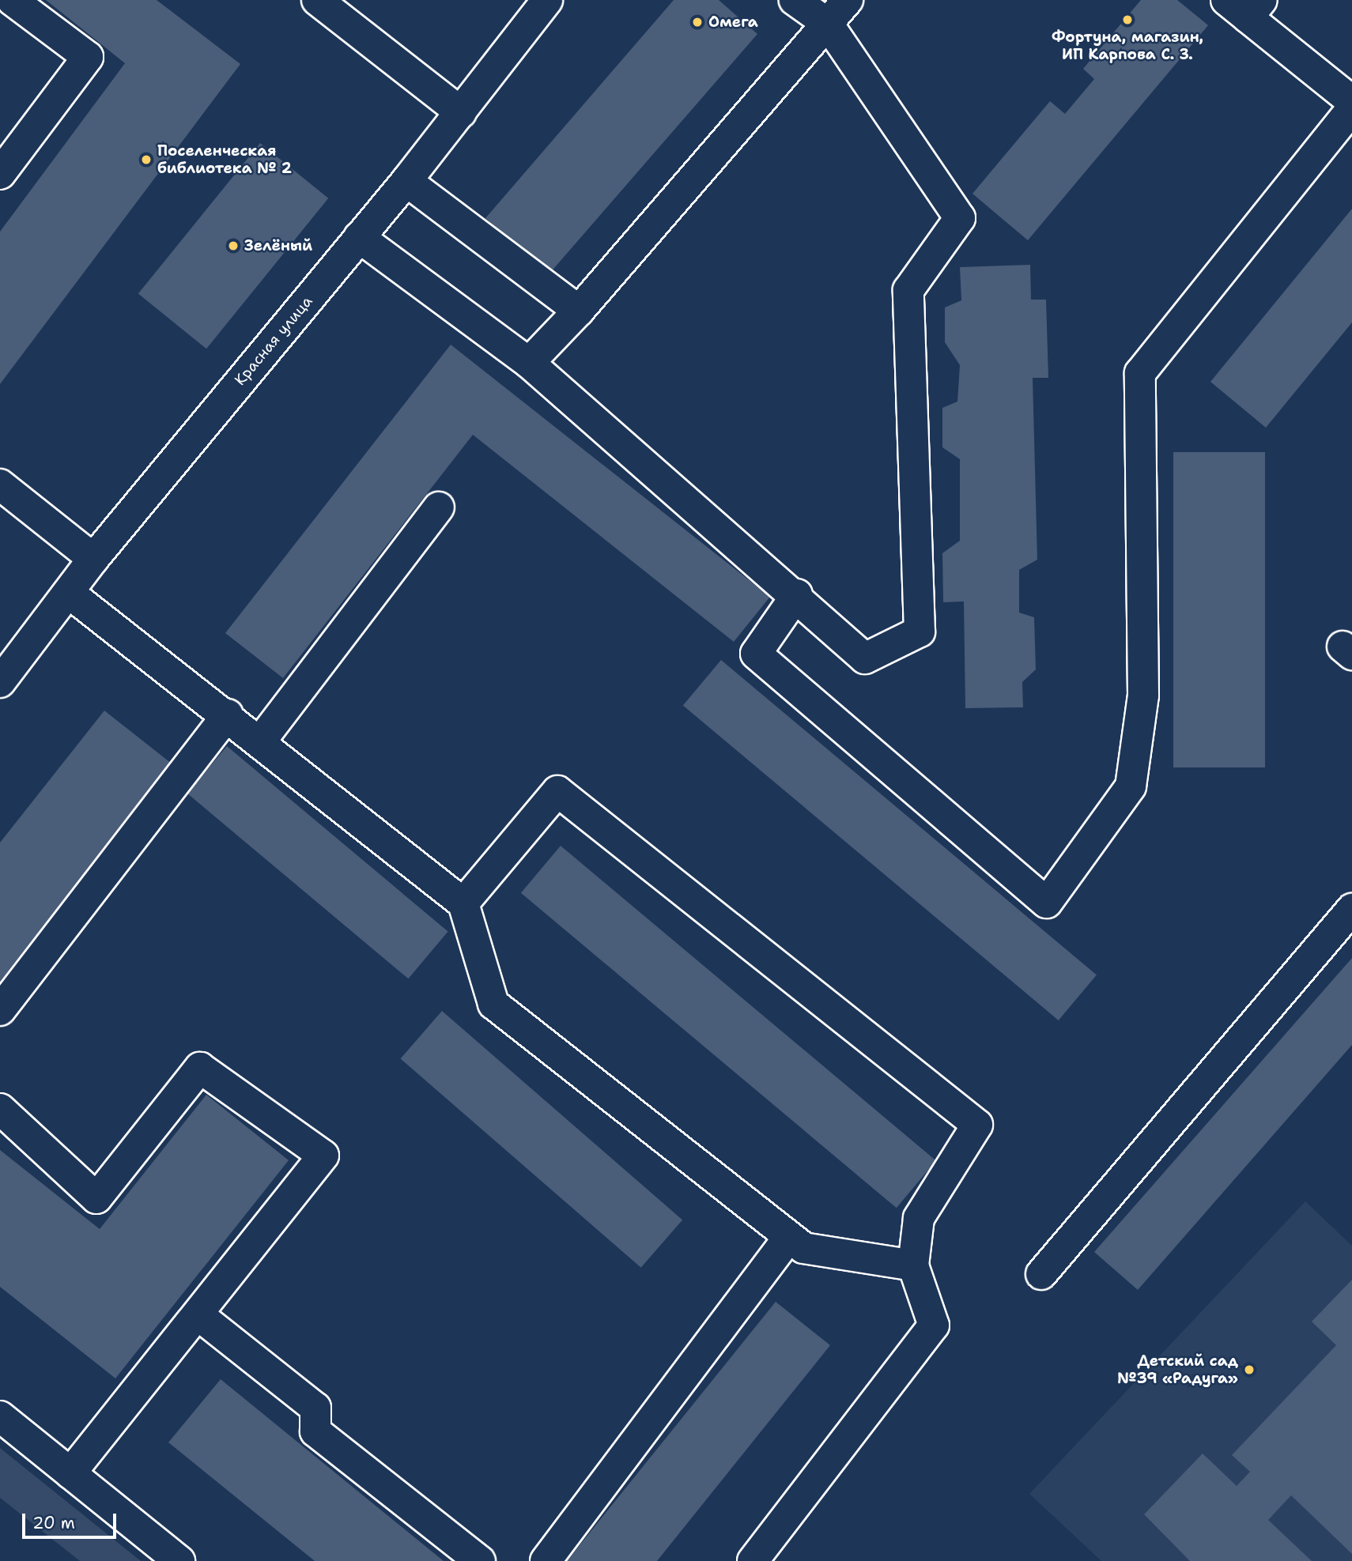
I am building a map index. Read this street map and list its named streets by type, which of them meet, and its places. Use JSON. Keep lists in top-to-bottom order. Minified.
{"streets":{"street":["Красная улица"]},"places":["Фортуна, магазин, ИП Карпова С. З.","Омега","Поселенческая библиотека № 2","Зелёный","Детский сад №39 «Радуга»"],"scale_bar":"20 m"}
